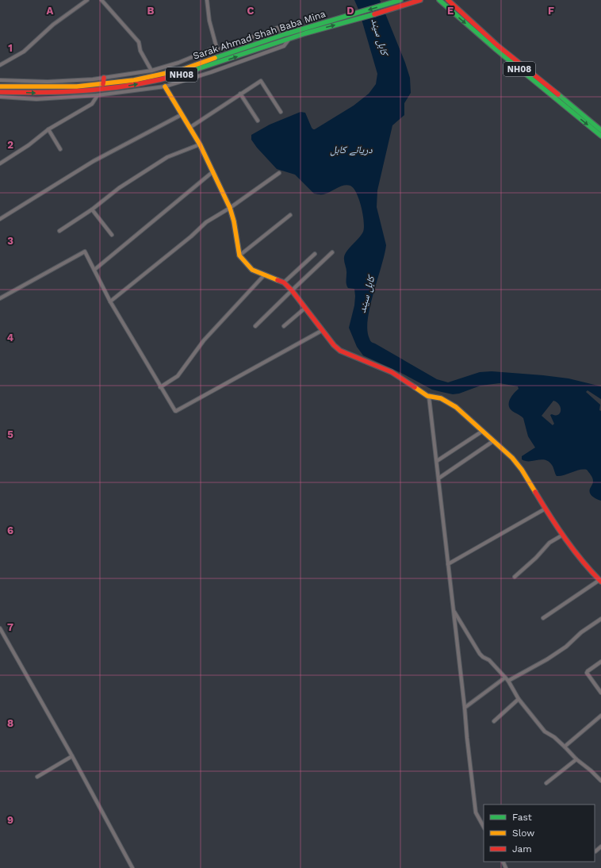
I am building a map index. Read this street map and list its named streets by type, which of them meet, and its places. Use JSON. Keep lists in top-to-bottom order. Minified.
{"streets":{"main road":["Sarak Ahmad Shah Baba Mina","NH08"]},"water":["کابل سيند","دریائے کابل"],"legend":["Fast","Slow","Jam"],"grid":{"columns":["A","B","C","D","E","F"],"rows":["1","2","3","4","5","6","7","8","9"]}}
